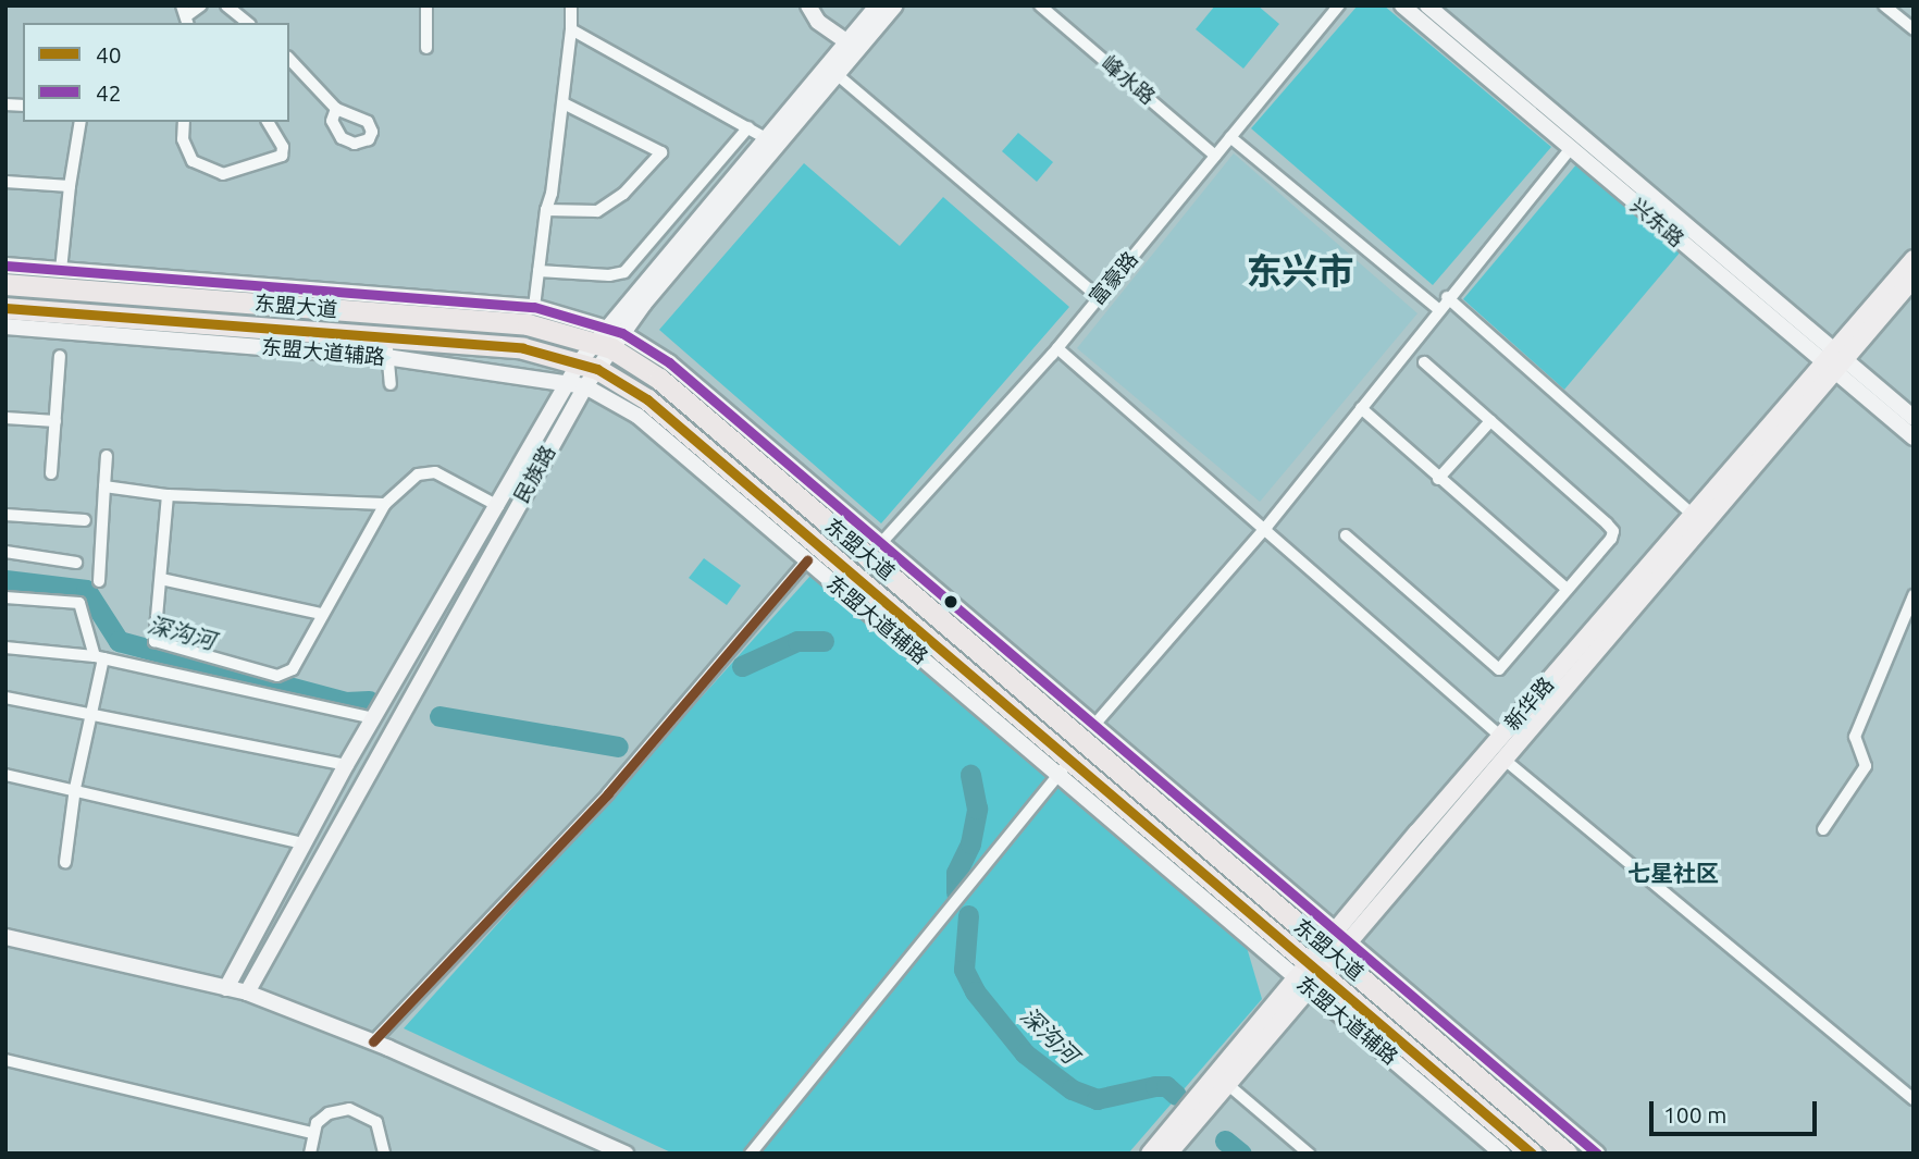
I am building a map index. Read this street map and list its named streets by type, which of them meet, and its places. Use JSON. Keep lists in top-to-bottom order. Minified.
{"streets":{"highway":["东盟大道"],"main road":["兴东路","东盟大道辅路","民族路","新华路"],"street":["峰水路","富豪路"]},"crossings":[["峰水路","富豪路"],["兴东路","新华路"],["东盟大道","东盟大道辅路"],["东盟大道","民族路"],["东盟大道","新华路"],["东盟大道辅路","民族路"],["东盟大道辅路","新华路"]],"districts":["东兴市","七星社区"],"water":["深沟河"],"lines":["transit line 42","transit line 40"],"legend":["40","42"],"scale_bar":"100 m"}
